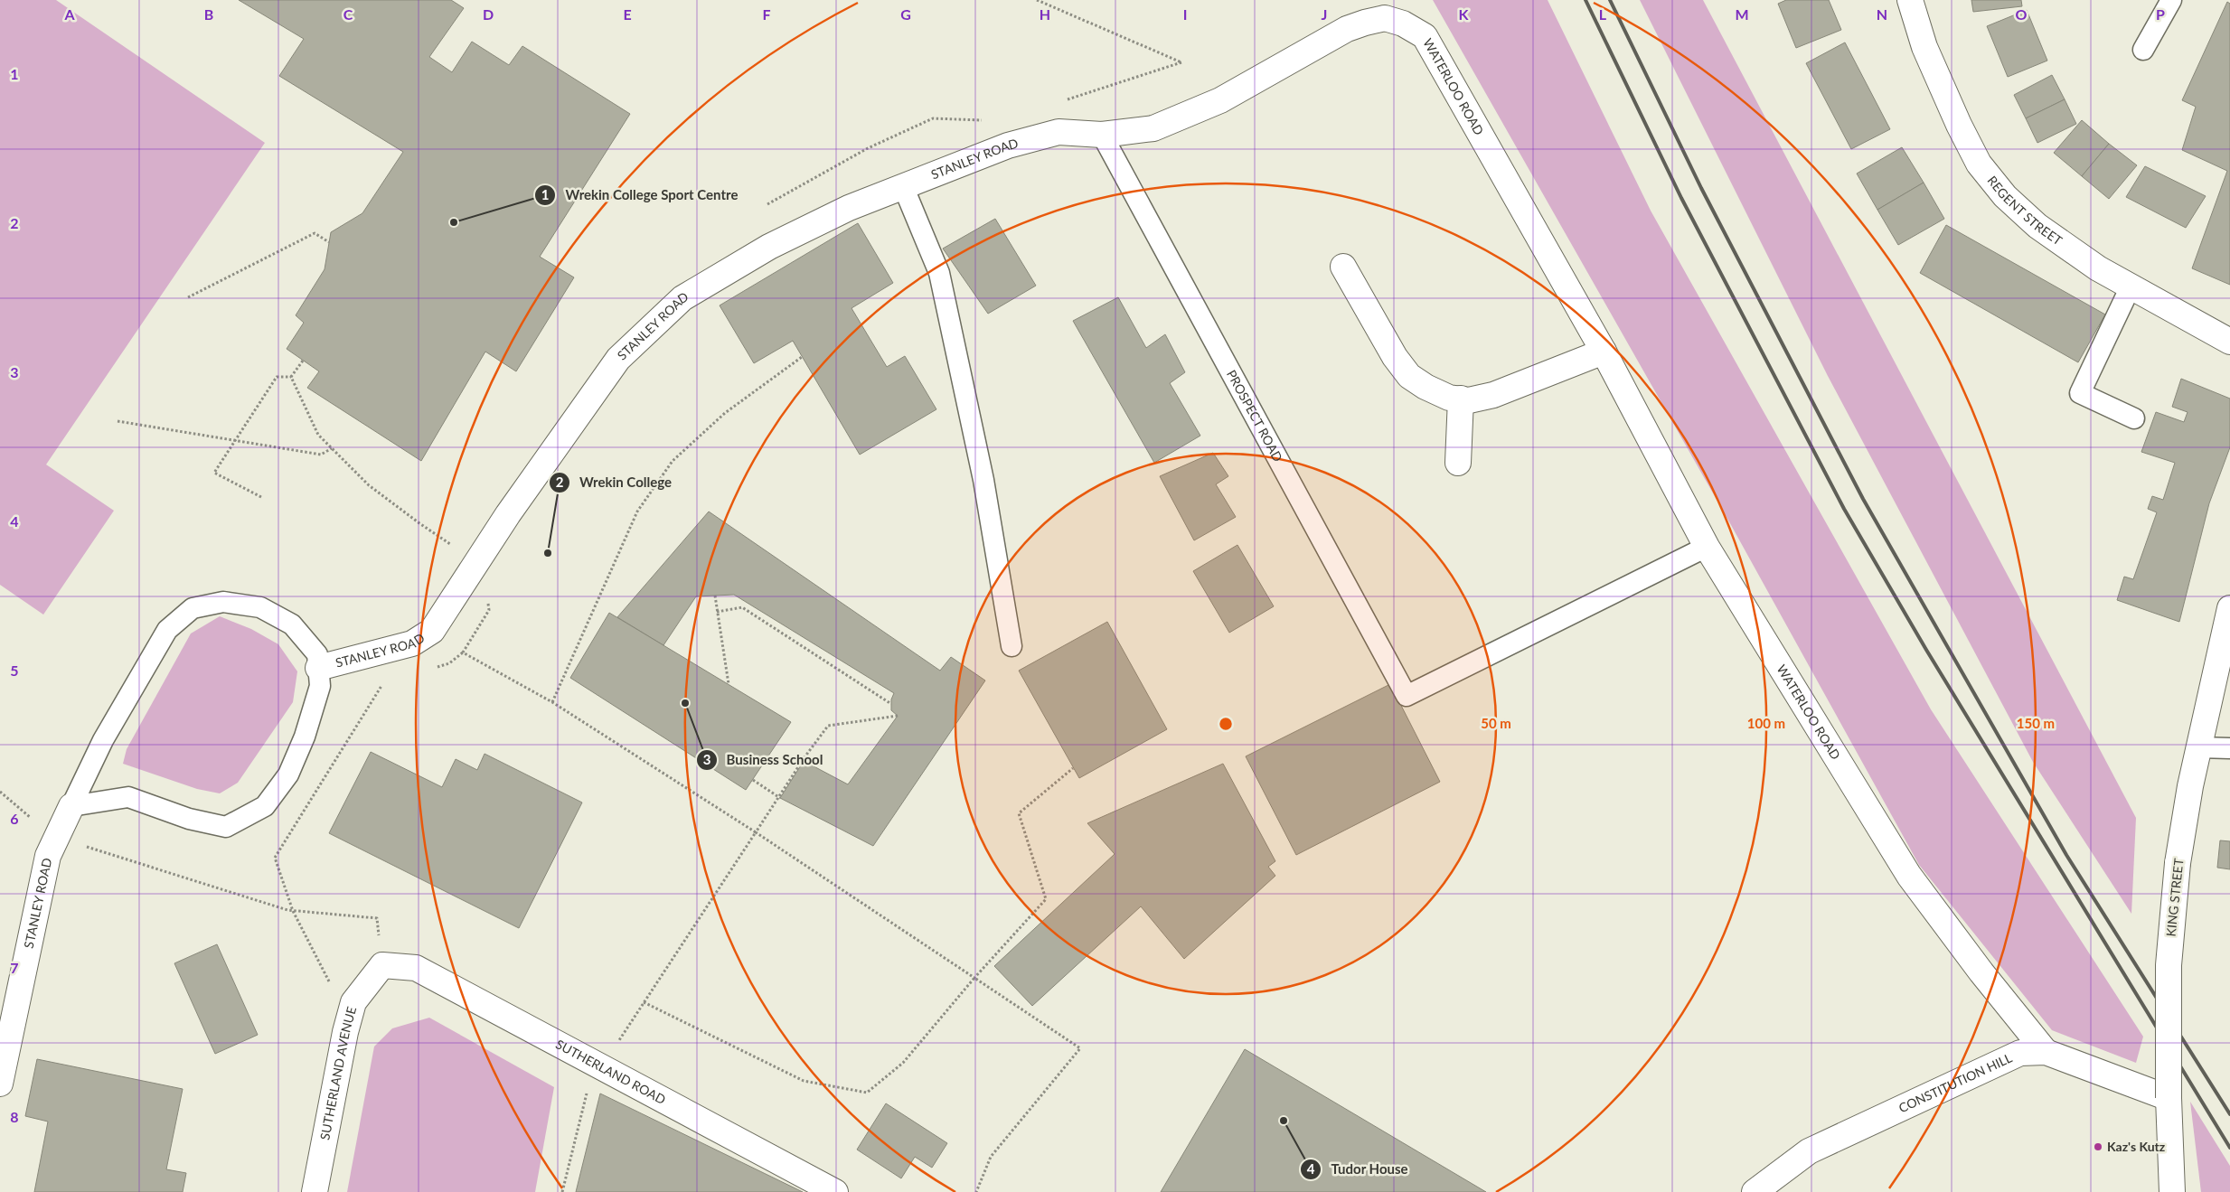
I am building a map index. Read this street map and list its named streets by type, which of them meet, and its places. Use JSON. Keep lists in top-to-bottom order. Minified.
{"streets":{"street":["WATERLOO ROAD","STANLEY ROAD","REGENT STREET","KING STREET","SUTHERLAND ROAD","SUTHERLAND AVENUE","CONSTITUTION HILL"],"lane":["PROSPECT ROAD"]},"crossings":[["WATERLOO ROAD","STANLEY ROAD"],["WATERLOO ROAD","PROSPECT ROAD"],["WATERLOO ROAD","CONSTITUTION HILL"],["STANLEY ROAD","PROSPECT ROAD"],["KING STREET","CONSTITUTION HILL"],["SUTHERLAND ROAD","SUTHERLAND AVENUE"]],"places":["Wrekin College Sport Centre","Wrekin College","Business School","Tudor House","Kaz's Kutz"],"grid":{"columns":["A","B","C","D","E","F","G","H","I","J","K","L","M","N","O","P"],"rows":["1","2","3","4","5","6","7","8"]},"rings":["50 m","100 m","150 m"]}
